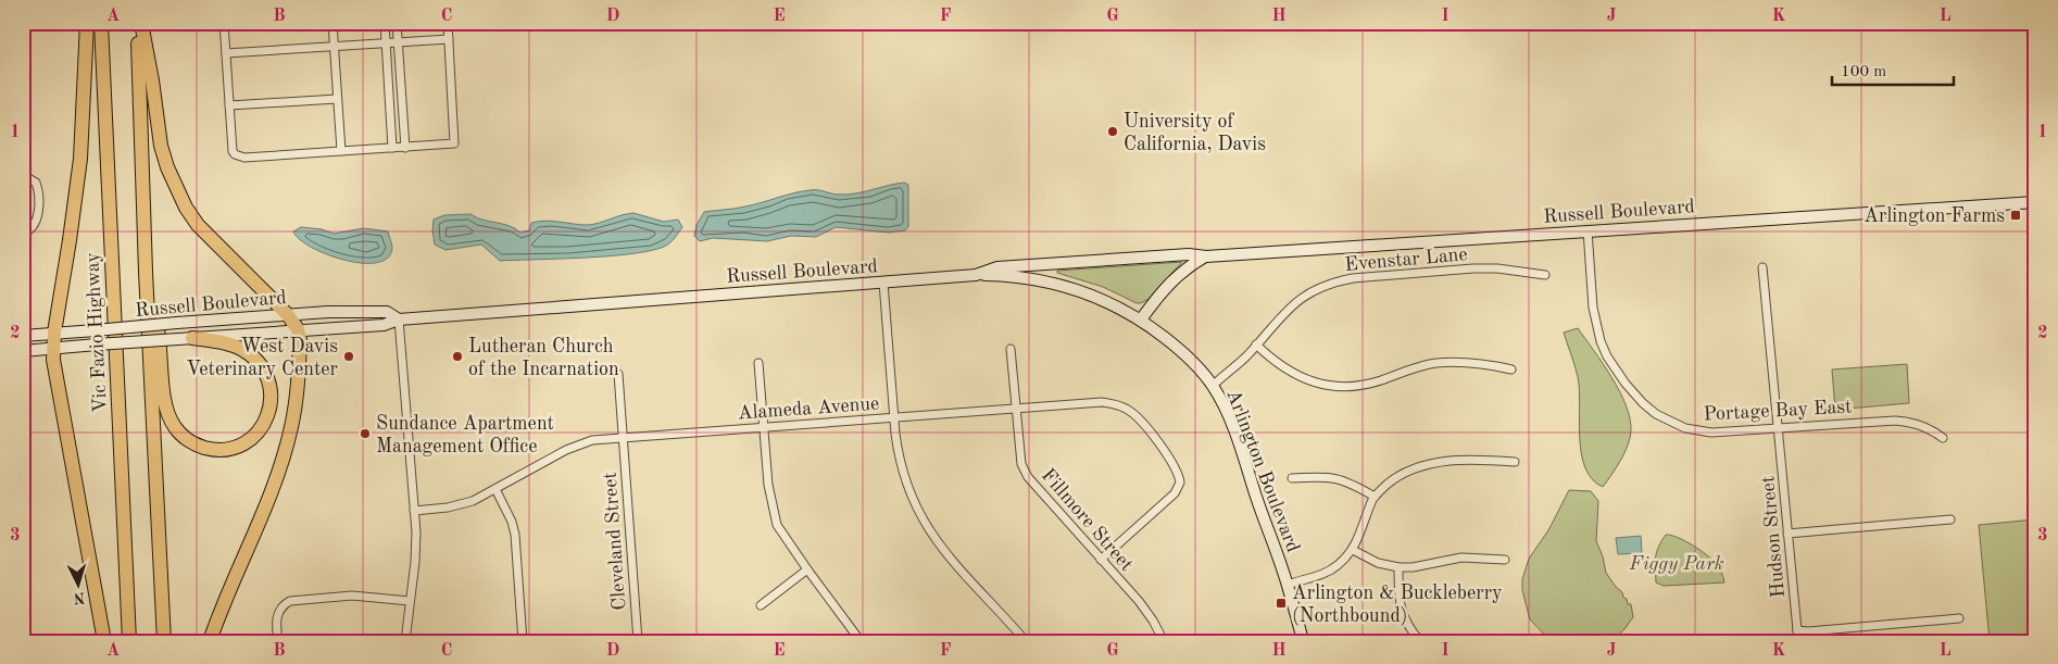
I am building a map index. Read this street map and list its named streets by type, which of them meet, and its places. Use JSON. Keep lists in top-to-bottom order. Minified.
{"streets":{"highway":["Vic Fazio Highway"],"main road":["Russell Boulevard","Arlington Boulevard"],"street":["Evenstar Lane","Alameda Avenue","Portage Bay East","Fillmore Street","Hudson Street","Cleveland Street"]},"crossings":[["Russell Boulevard","Portage Bay East"],["Russell Boulevard","Arlington Boulevard"],["Evenstar Lane","Arlington Boulevard"],["Alameda Avenue","Fillmore Street"],["Alameda Avenue","Cleveland Street"],["Portage Bay East","Hudson Street"]],"parks":["Figgy Park"],"places":{"other":["University of California, Davis","West Davis Veterinary Center","Lutheran Church of the Incarnation","Sundance Apartment Management Office"],"transit":["Arlington Farms","Arlington & Buckleberry (Northbound)"]},"scale_bar":"100 m","north":"bottom","grid":{"columns":["A","B","C","D","E","F","G","H","I","J","K","L"],"rows":["1","2","3"]}}
